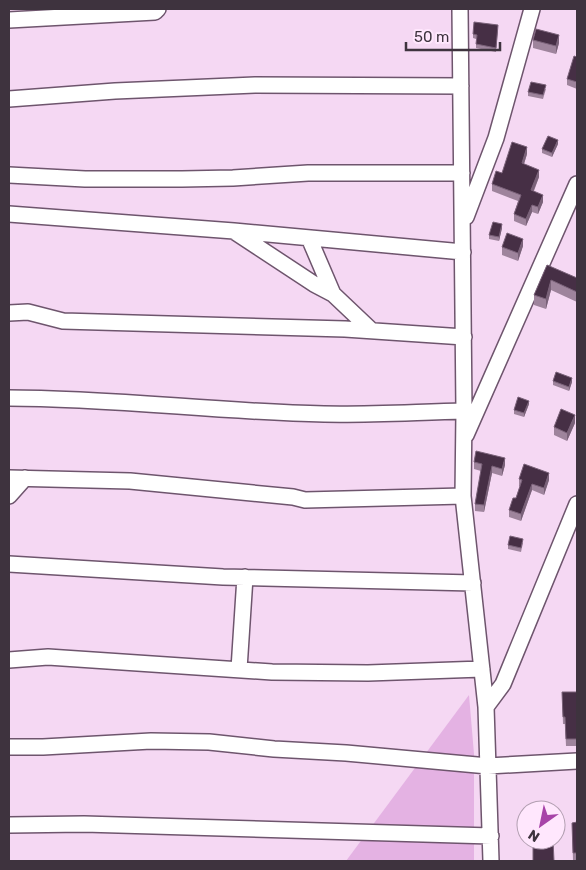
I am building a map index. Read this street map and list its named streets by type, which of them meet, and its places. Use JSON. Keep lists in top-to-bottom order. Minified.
{"scale_bar":"50 m","north":"bottom left"}
